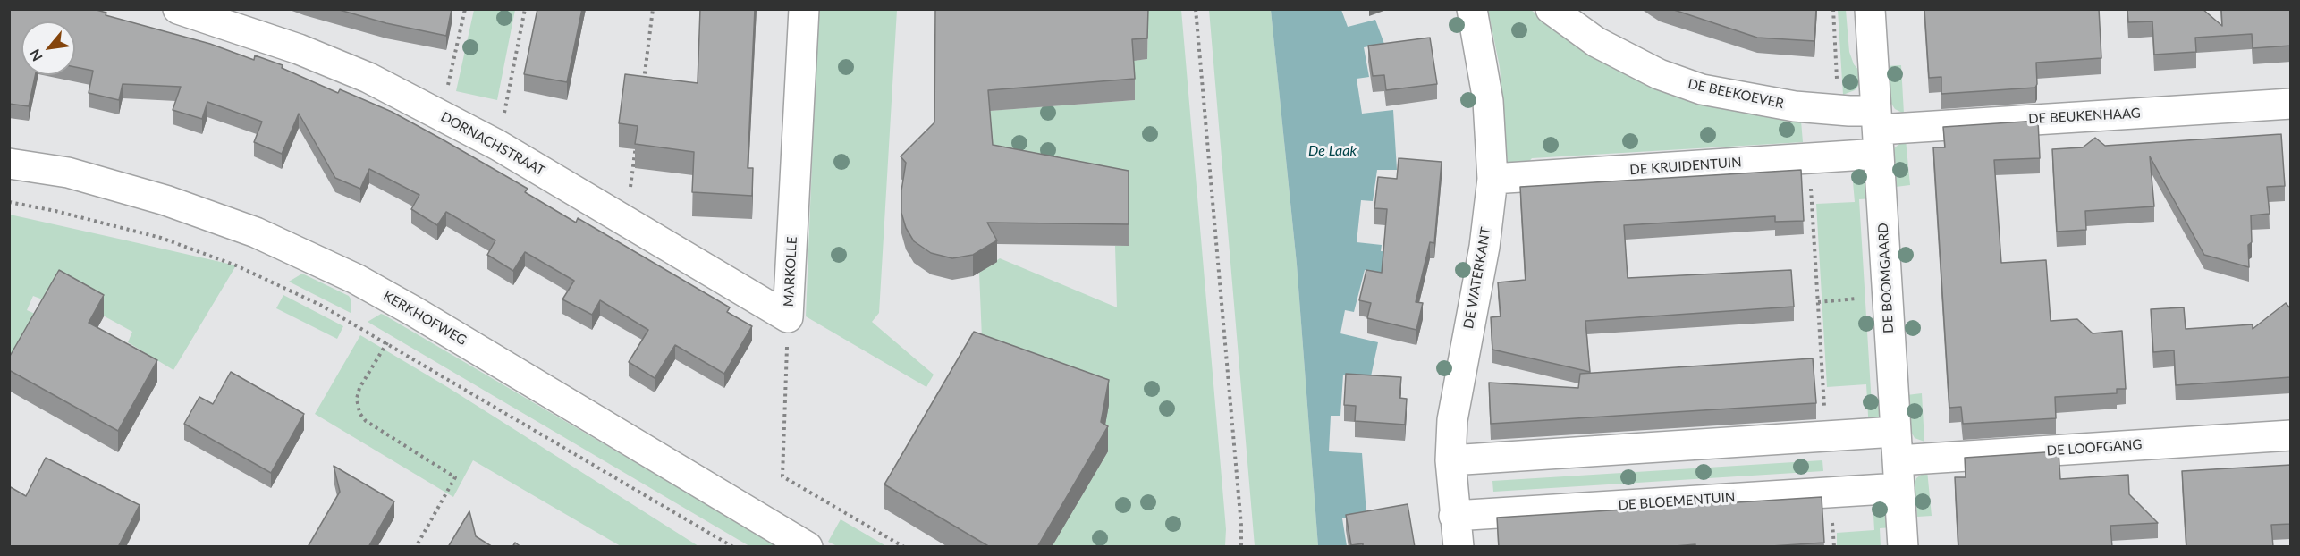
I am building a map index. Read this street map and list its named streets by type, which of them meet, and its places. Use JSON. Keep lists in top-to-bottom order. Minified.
{"streets":{"street":["DE BEEKOEVER","DE BEUKENHAAG","DORNACHSTRAAT","DE KRUIDENTUIN","MARKOLLE","DE WATERKANT","DE BOOMGAARD","KERKHOFWEG","DE LOOFGANG","DE BLOEMENTUIN"]},"crossings":[["DE BEEKOEVER","DE BEUKENHAAG"],["DE BEEKOEVER","DE KRUIDENTUIN"],["DE BEEKOEVER","DE BOOMGAARD"],["DE BEUKENHAAG","DE KRUIDENTUIN"],["DE BEUKENHAAG","DE BOOMGAARD"],["DORNACHSTRAAT","MARKOLLE"],["DE KRUIDENTUIN","DE WATERKANT"],["DE KRUIDENTUIN","DE BOOMGAARD"],["DE WATERKANT","DE BLOEMENTUIN"],["DE BOOMGAARD","DE LOOFGANG"],["DE BOOMGAARD","DE BLOEMENTUIN"],["DE LOOFGANG","DE BLOEMENTUIN"]],"water":["De Laak"],"north":"bottom left"}
